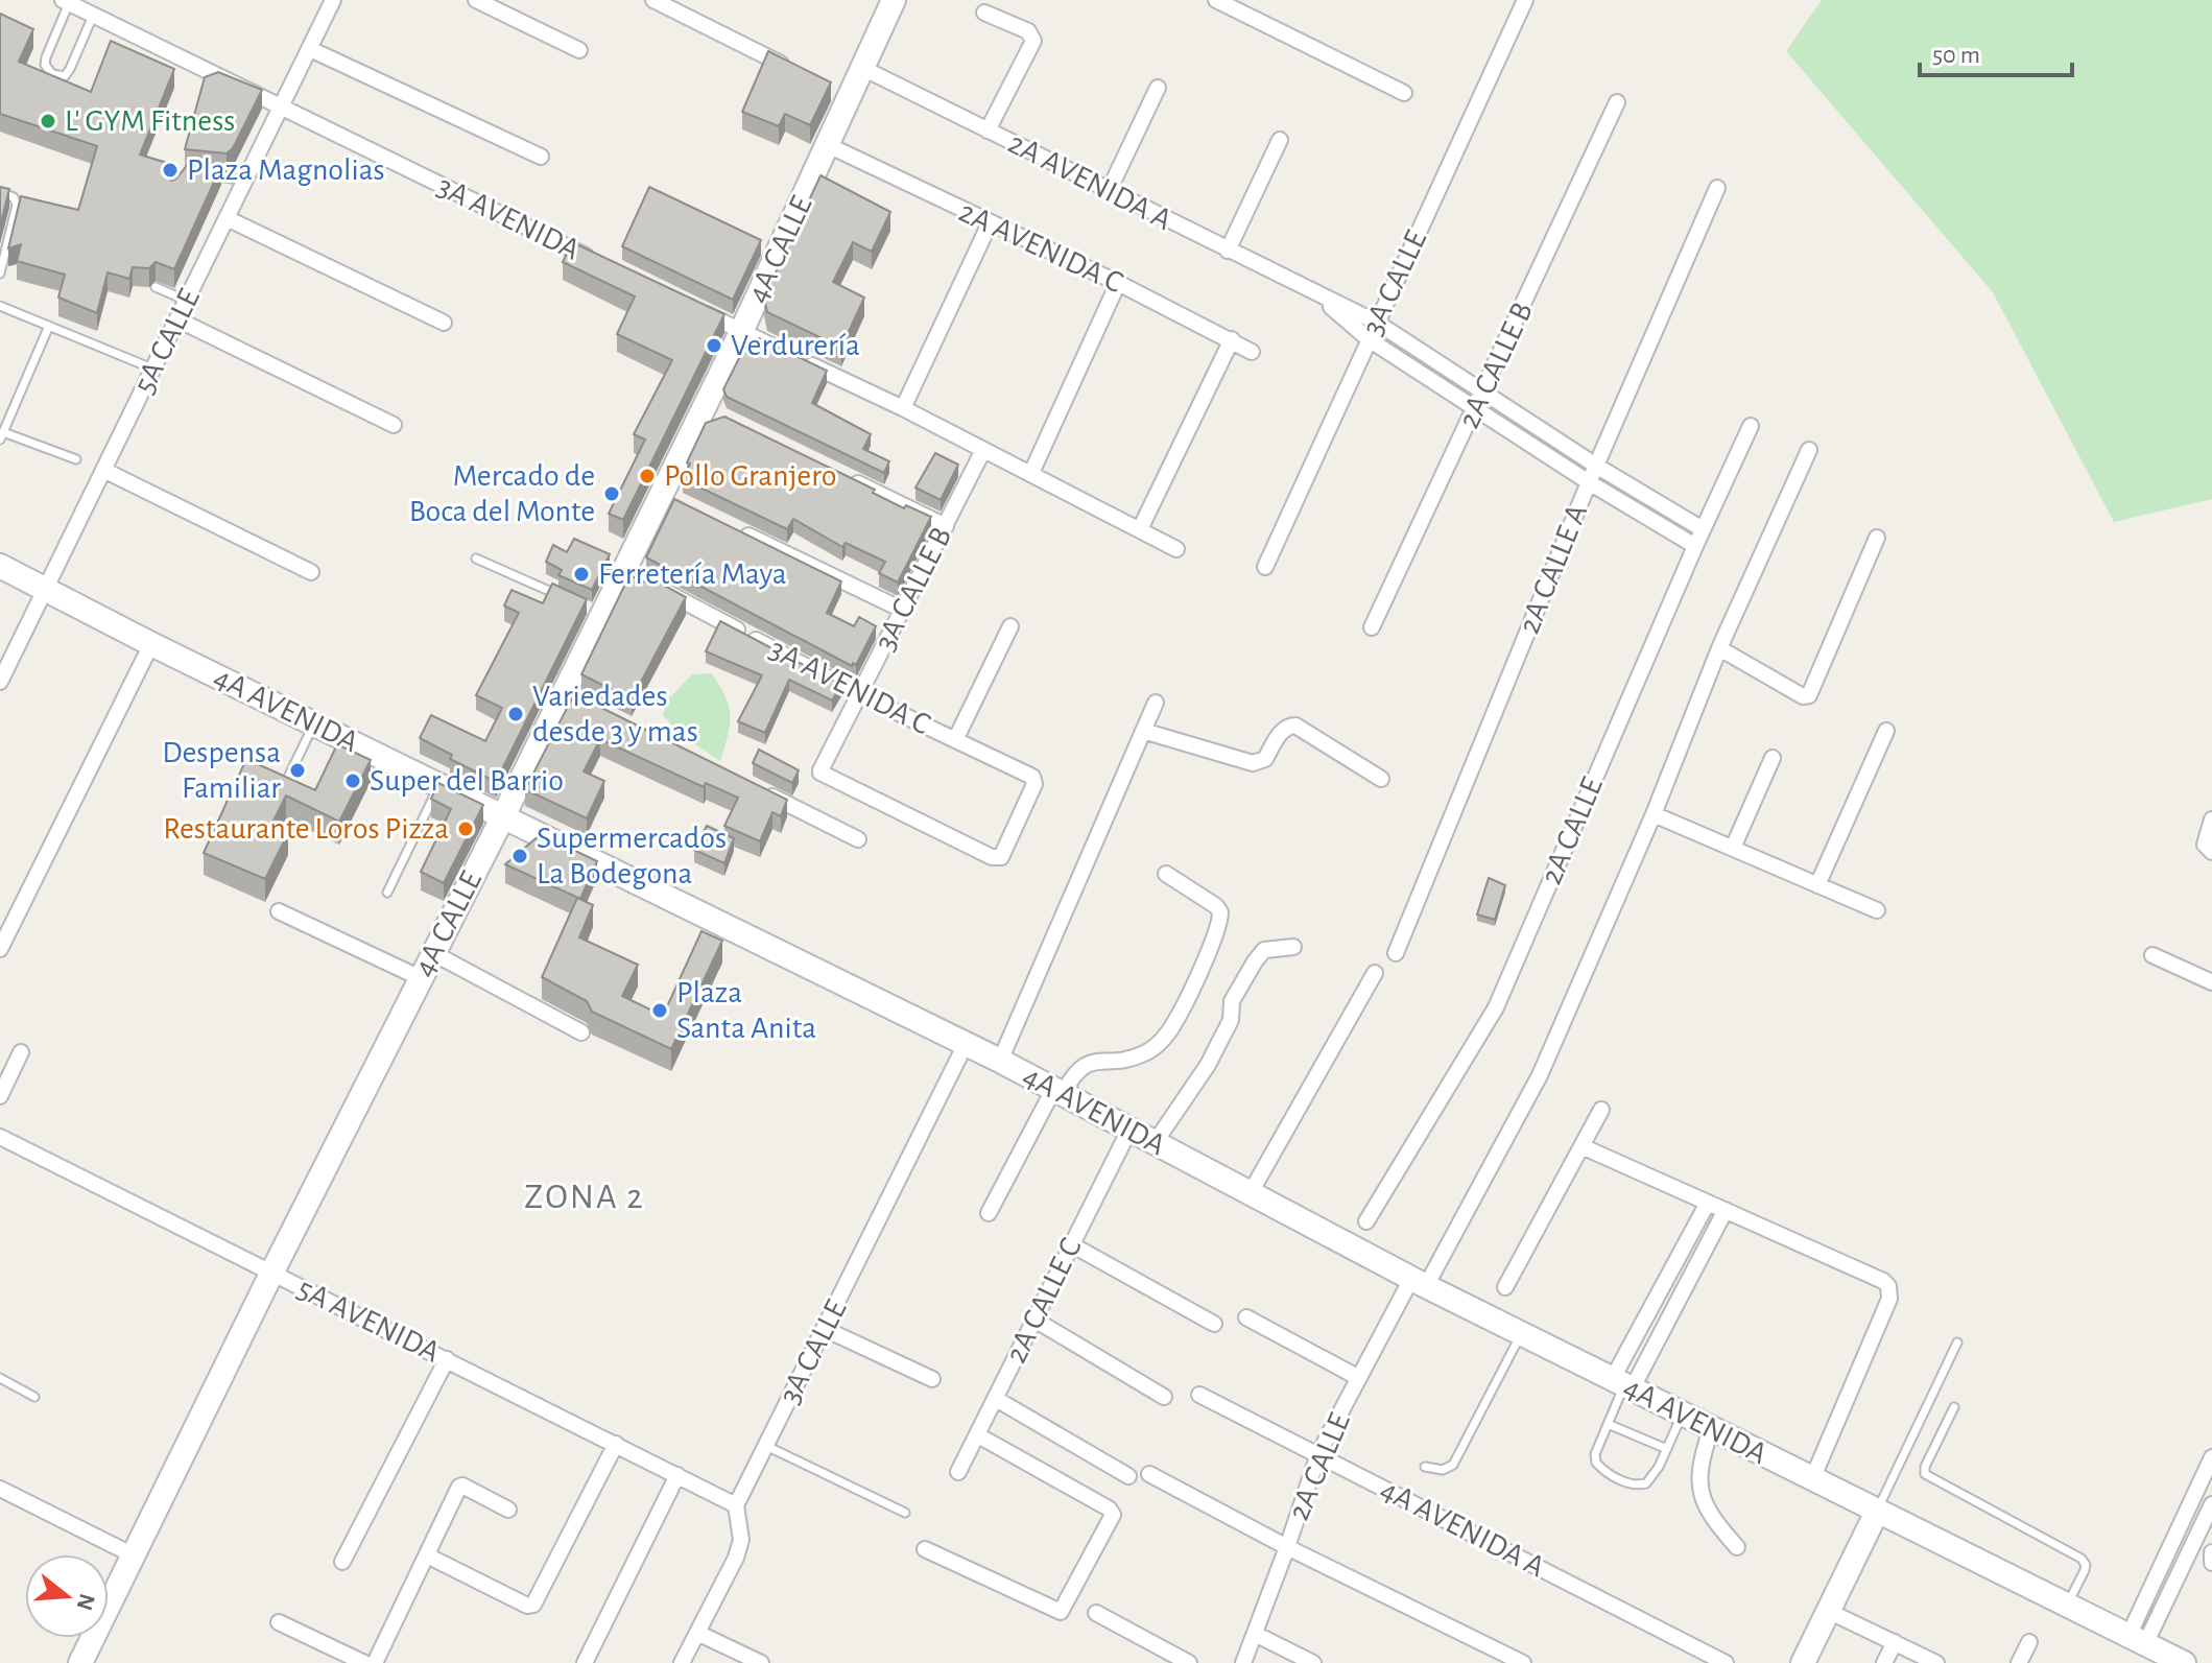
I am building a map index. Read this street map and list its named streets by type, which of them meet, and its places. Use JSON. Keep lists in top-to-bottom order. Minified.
{"streets":{"main road":["4A CALLE","4A AVENIDA"],"street":["2A AVENIDA A","3A AVENIDA","2A AVENIDA C","3A CALLE","5A CALLE","2A CALLE B","2A CALLE A","3A CALLE B","3A AVENIDA C","2A CALLE","2A CALLE C","5A AVENIDA","4A AVENIDA A"]},"crossings":[["2A AVENIDA A","4A CALLE"],["2A AVENIDA A","3A CALLE"],["2A AVENIDA A","2A CALLE B"],["2A AVENIDA A","2A CALLE A"],["2A AVENIDA A","2A CALLE"],["3A AVENIDA","5A CALLE"],["2A AVENIDA C","4A CALLE"],["4A CALLE","3A AVENIDA C"],["4A CALLE","4A AVENIDA"],["4A CALLE","5A AVENIDA"],["3A CALLE","4A AVENIDA"],["3A CALLE","5A AVENIDA"],["5A CALLE","4A AVENIDA"],["3A CALLE B","3A AVENIDA C"],["4A AVENIDA","2A CALLE"],["4A AVENIDA","2A CALLE C"],["2A CALLE","4A AVENIDA A"]],"districts":["ZONA 2"],"places":["L' GYM Fitness","Plaza Magnolias","Verdurería","Pollo Granjero","Mercado de Boca del Monte","Ferretería Maya","Variedades desde 3 y mas","Despensa Familiar","Super del Barrio","Restaurante Loros Pizza","Supermercados La Bodegona","Plaza Santa Anita"],"scale_bar":"50 m","north":"right"}
